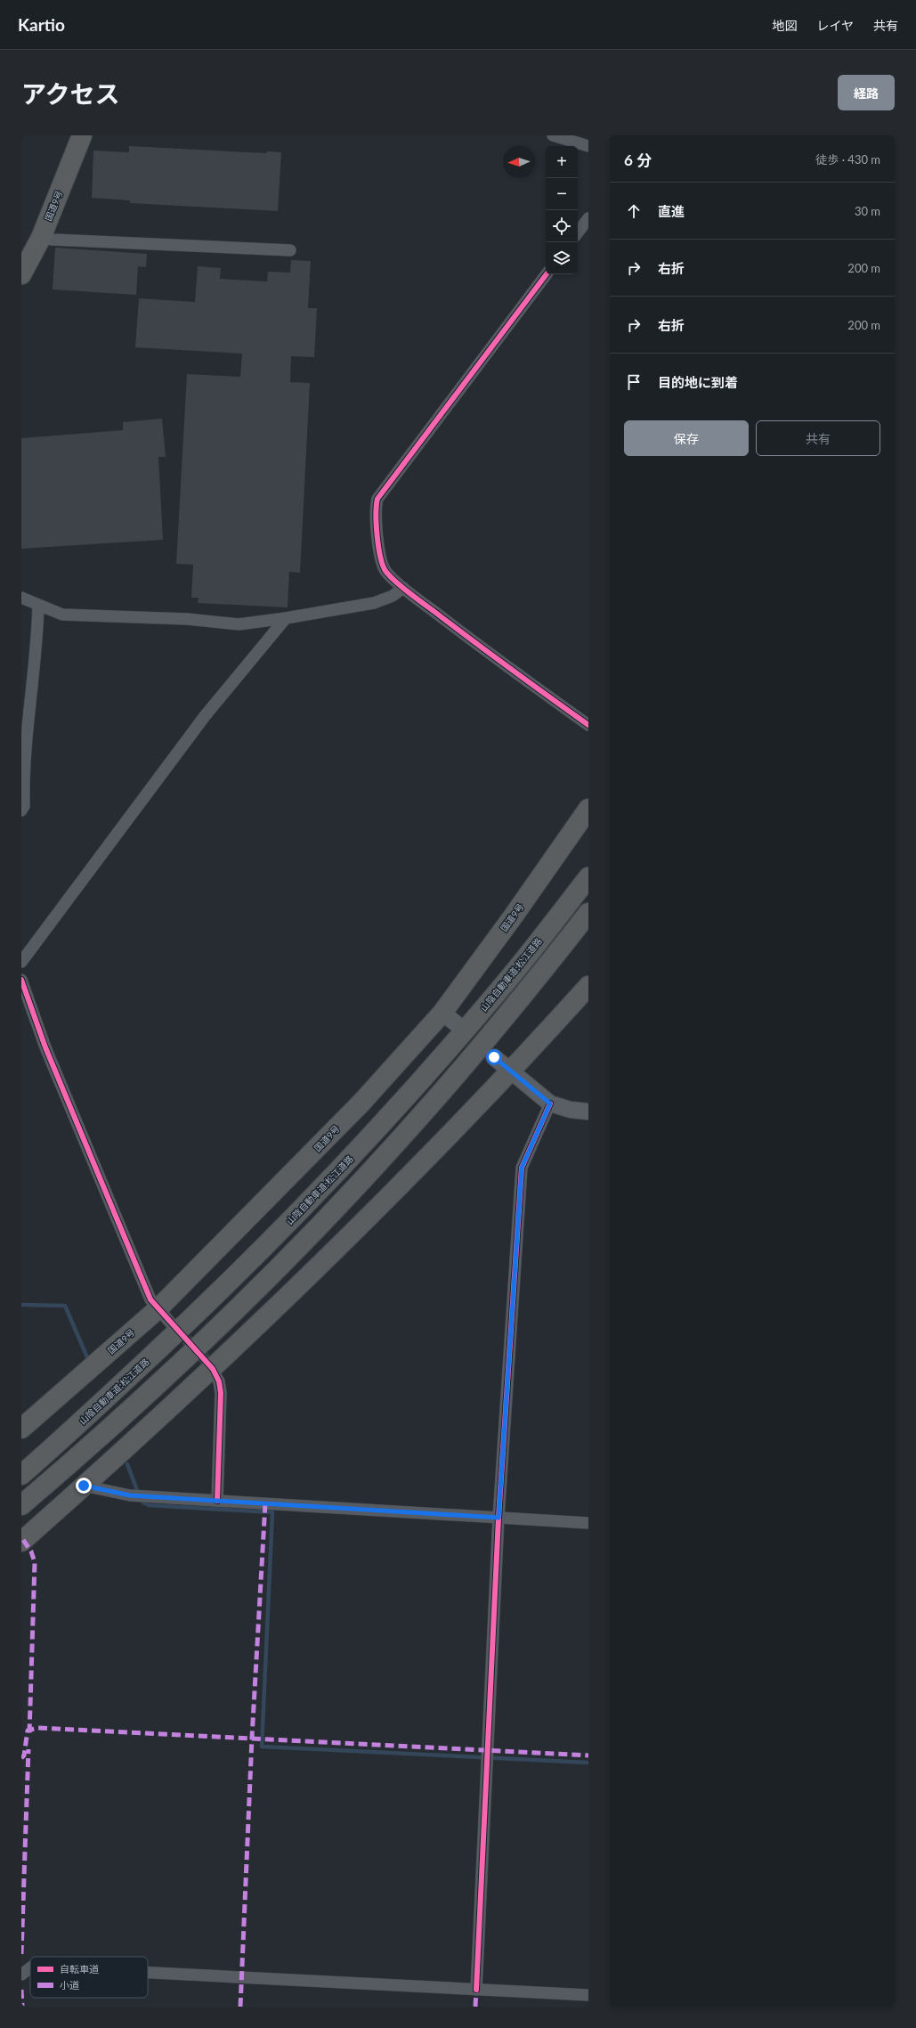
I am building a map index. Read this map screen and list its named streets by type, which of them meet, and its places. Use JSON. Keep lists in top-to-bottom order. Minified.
{"streets":{"highway":["国道9号","山陰自動車道;松江道路"]},"legend":["自転車道","小道"],"north":"left","page":{"header":"Kartio","nav":["地図","レイヤ","共有"],"title":"アクセス","buttons":["経路",["保存","共有"]],"heading":["6 分","徒歩 · 430 m"],"map_buttons":["+","−"],"list":[["直進","30 m"],["右折","200 m"],["右折","200 m"],"目的地に到着"]}}
